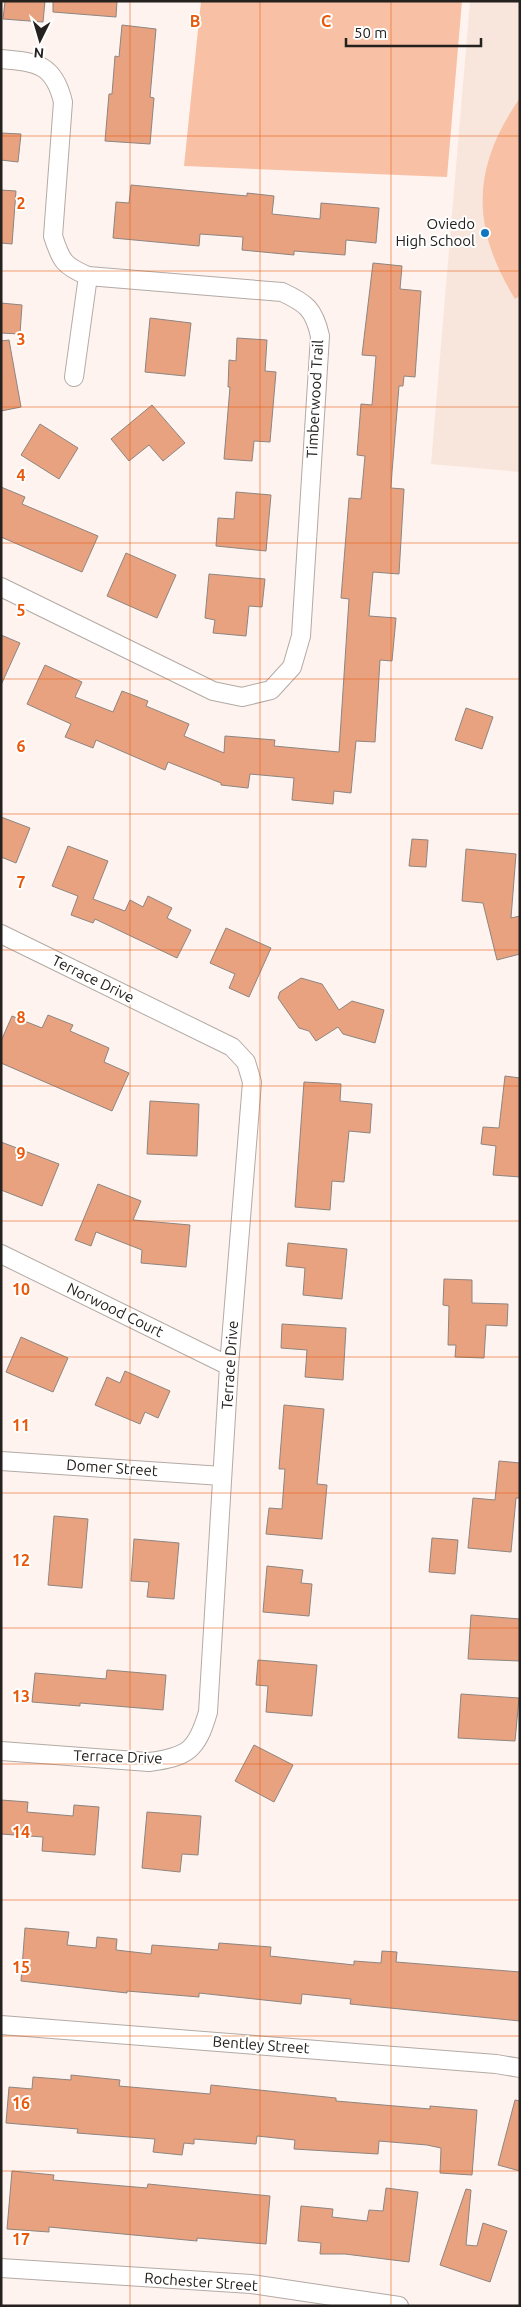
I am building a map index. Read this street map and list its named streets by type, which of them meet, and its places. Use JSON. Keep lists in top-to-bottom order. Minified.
{"streets":{"street":["Timberwood Trail","Terrace Drive","Norwood Court","Domer Street","Bentley Street","Rochester Street"]},"crossings":[["Terrace Drive","Norwood Court"],["Terrace Drive","Domer Street"]],"places":["Oviedo High School"],"scale_bar":"50 m","north":"bottom","grid":{"columns":["B","C"],"rows":["2","3","4","5","6","7","8","9","10","11","12","13","14","15","16","17"]}}
